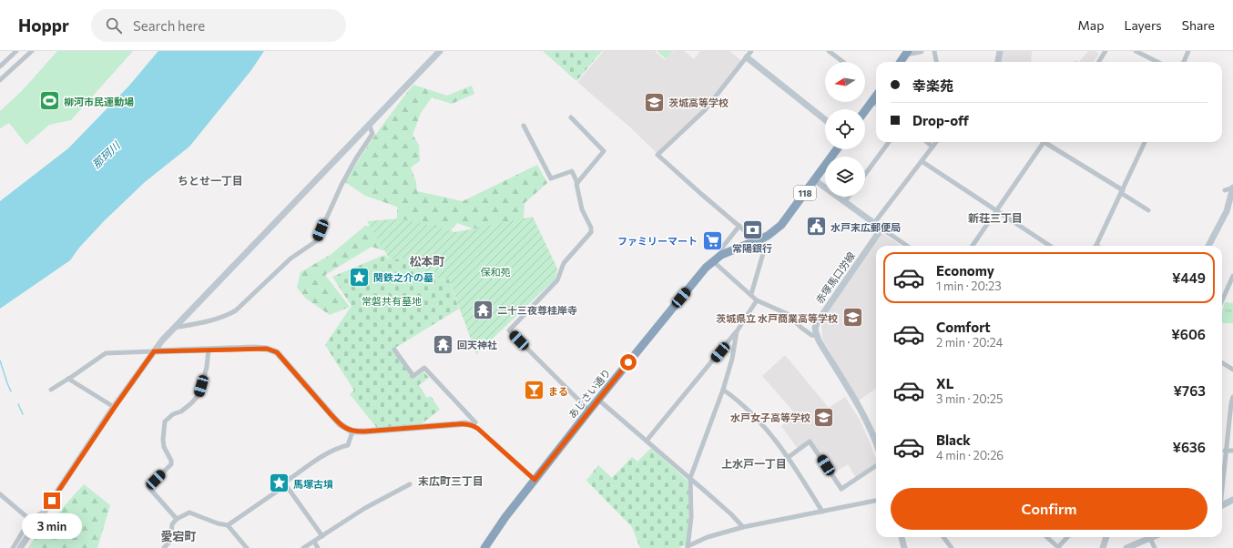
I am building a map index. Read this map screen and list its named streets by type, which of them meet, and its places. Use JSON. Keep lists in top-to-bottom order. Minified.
{"streets":{"highway":["118","あじさい通り"],"street":["赤塚馬口労線"]},"districts":["ちとせ一丁目","新荘三丁目","松本町","上水戸一丁目","末広町三丁目","愛宕町"],"water":["那珂川"],"parks":["保和苑","常磐共有墓地"],"places":{"sports":["柳河市民運動場"],"school or university":["茨城高等学校","茨城県立 水戸商業高等学校","水戸女子高等学校"],"public building":["水戸末広郵便局"],"bank":["常陽銀行"],"supermarket":["ファミリーマート"],"place":["関鉄之介の墓","馬塚古墳"],"temple":["二十三夜尊桂岸寺","回天神社"],"bar":["まる"]},"north":"left","page":{"header":"Hoppr","search":"Search here","nav":["Map","Layers","Share"],"banner":["幸楽苑","Drop-off"],"list":[{"name":"Economy","note":"1 min · 20:23","value":"¥449"},{"name":"Comfort","note":"2 min · 20:24","value":"¥606"},{"name":"XL","note":"3 min · 20:25","value":"¥763"},{"name":"Black","note":"4 min · 20:26","value":"¥636"}],"buttons":"Confirm","bubble":"3 min"}}
